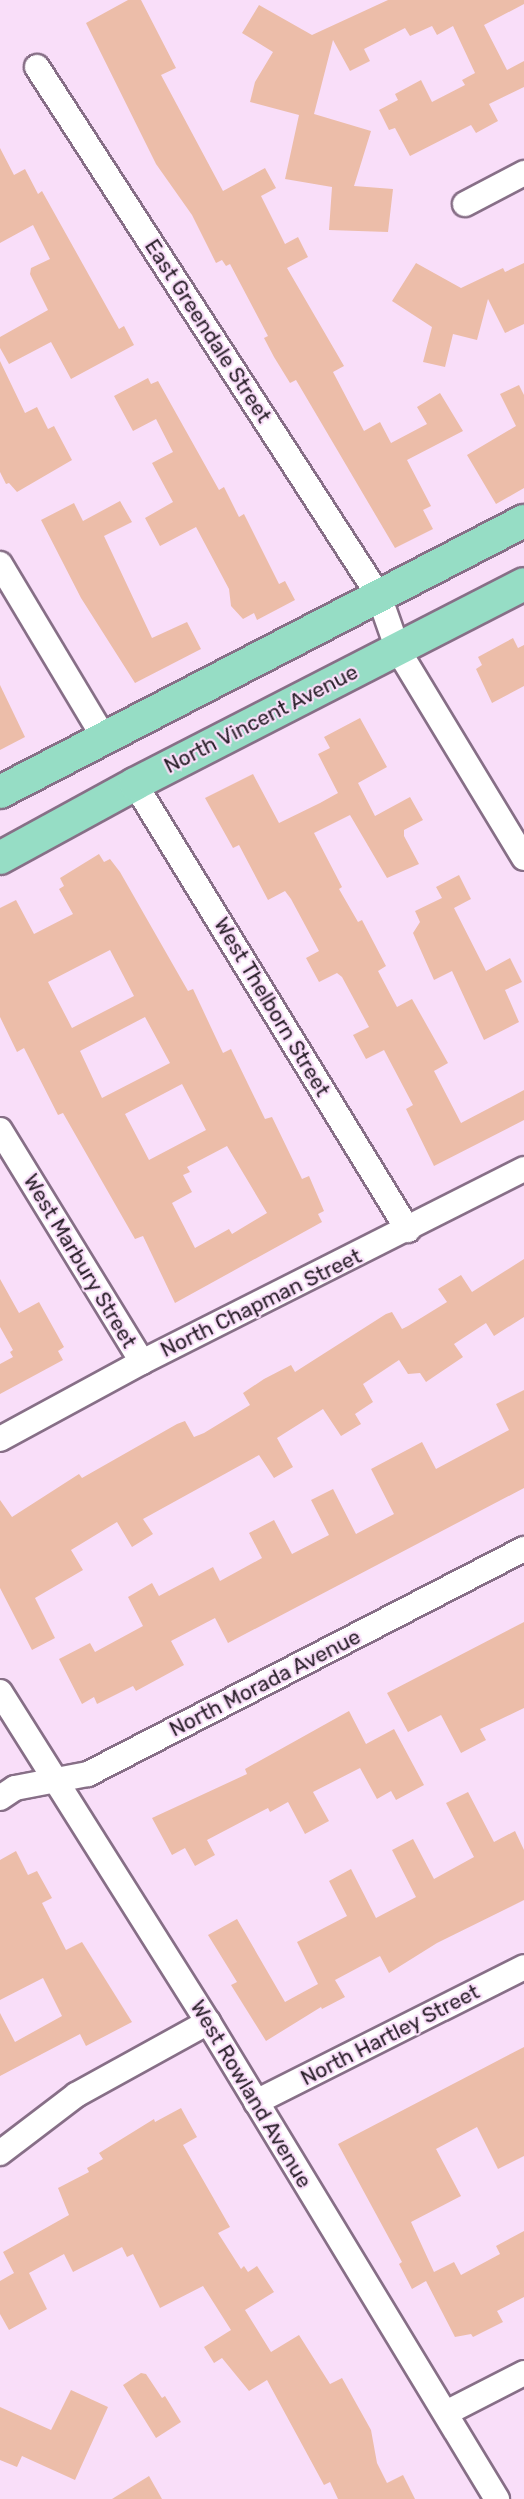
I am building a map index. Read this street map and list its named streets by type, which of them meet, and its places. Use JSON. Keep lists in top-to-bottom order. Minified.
{"streets":{"main road":["North Vincent Avenue"],"street":["East Greendale Street","West Thelborn Street","West Marbury Street","North Chapman Street","North Morada Avenue","North Hartley Street","West Rowland Avenue"]},"crossings":[["East Greendale Street","North Vincent Avenue"],["North Vincent Avenue","West Thelborn Street"],["West Thelborn Street","North Chapman Street"],["West Marbury Street","North Chapman Street"],["North Morada Avenue","West Rowland Avenue"],["North Hartley Street","West Rowland Avenue"]]}
